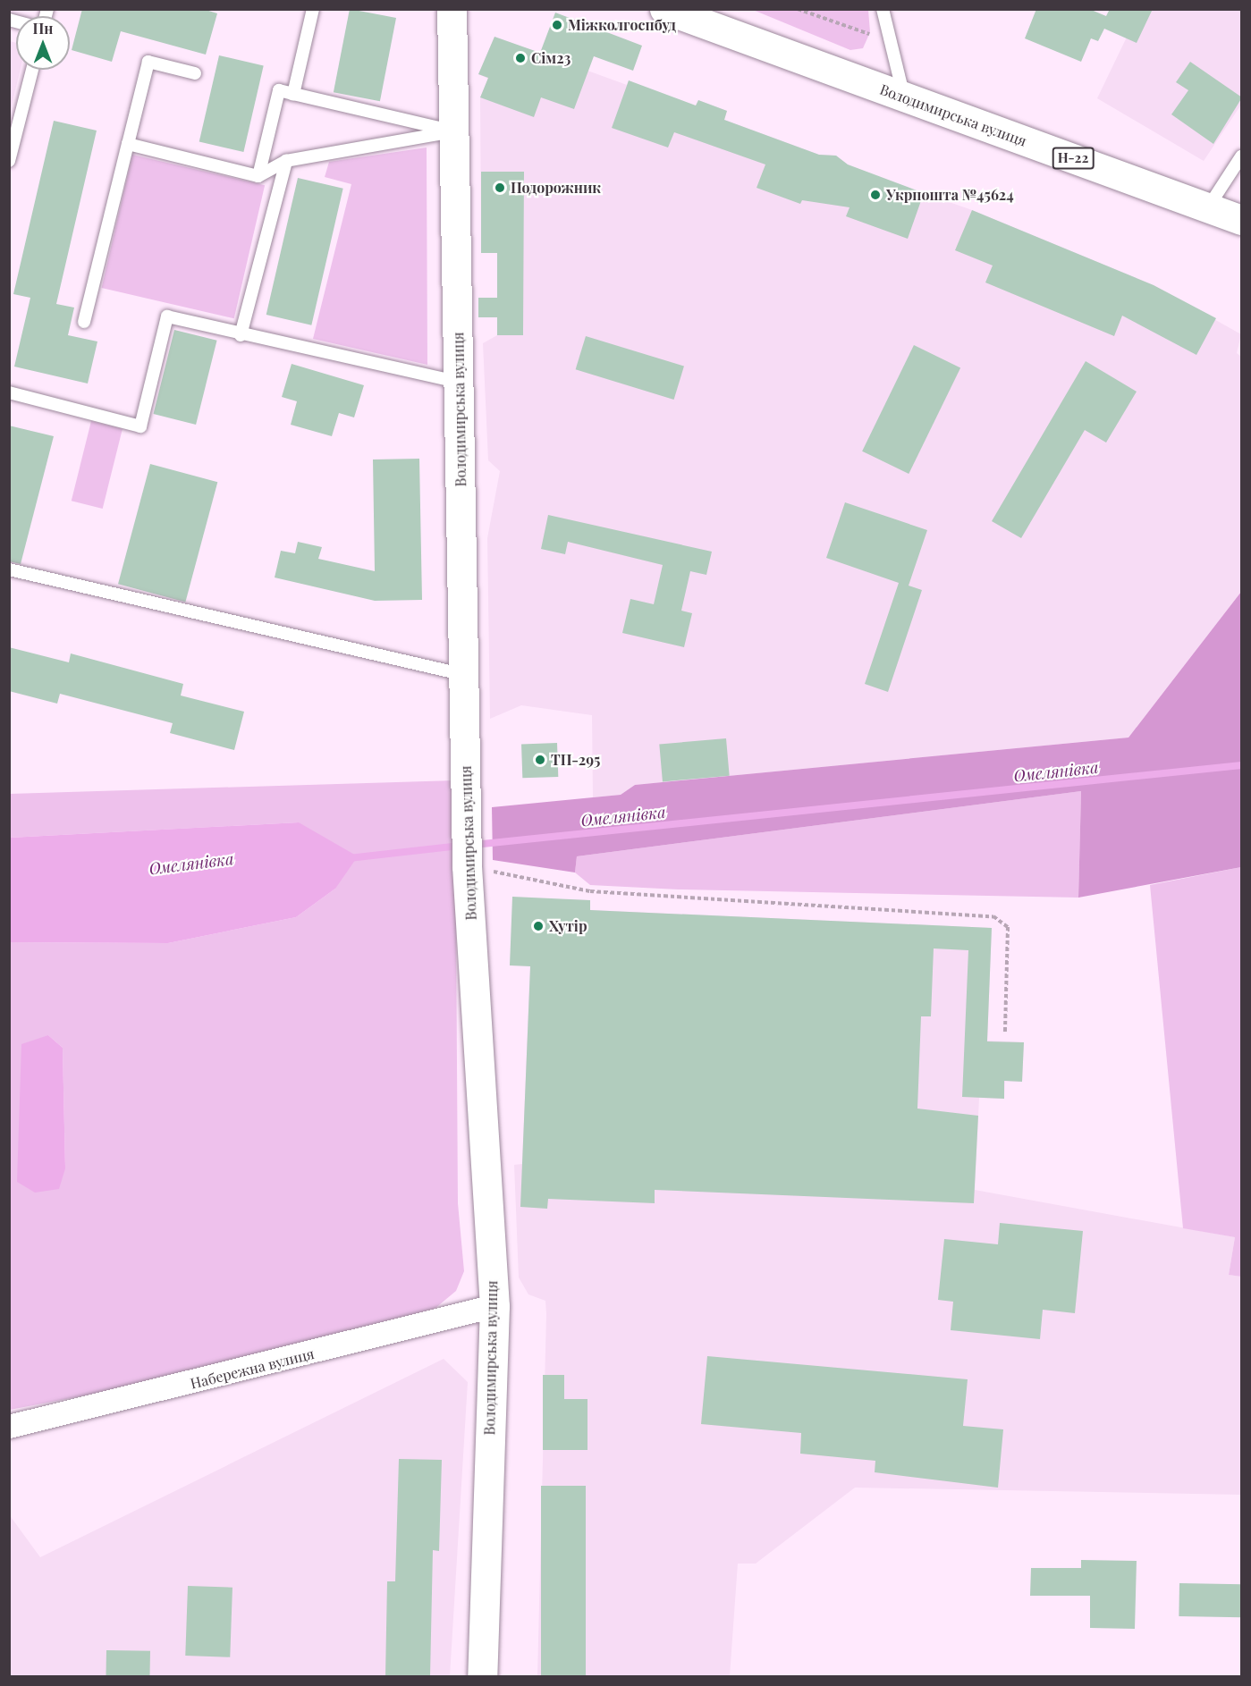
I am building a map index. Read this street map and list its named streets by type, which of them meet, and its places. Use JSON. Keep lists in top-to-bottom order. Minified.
{"streets":{"street":["Володимирська вулиця","Н-22","Набережна вулиця"]},"crossings":[["Володимирська вулиця","Набережна вулиця"]],"water":["Омелянівка"],"places":["Міжколгоспбуд","Сім23","Подорожник","Укрпошта №45624","ТП-295","Хутір"],"north":"top"}
